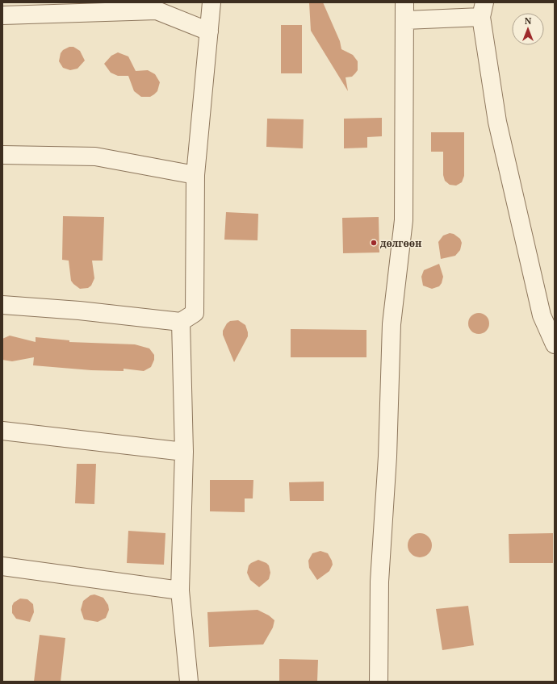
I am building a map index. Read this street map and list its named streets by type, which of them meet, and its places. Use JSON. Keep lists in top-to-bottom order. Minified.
{"places":["дөлгөөн"],"north":"top"}
